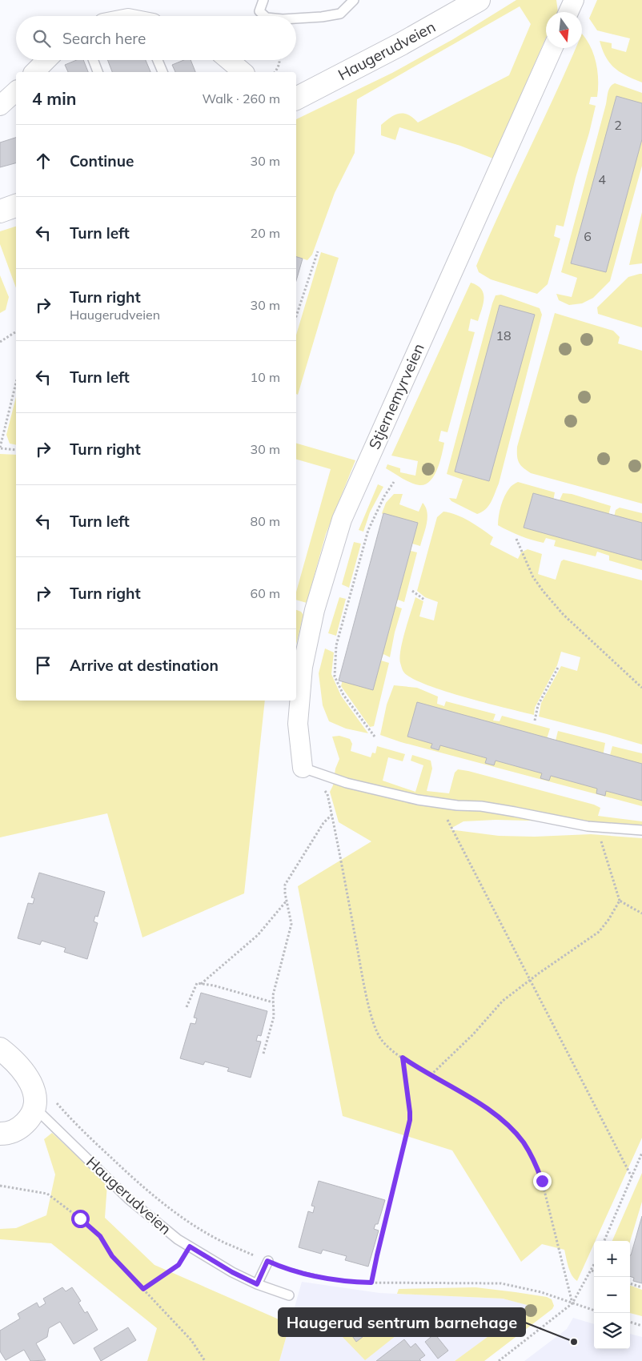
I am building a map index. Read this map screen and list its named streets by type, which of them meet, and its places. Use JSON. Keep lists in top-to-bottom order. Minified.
{"streets":{"street":["Haugerudveien","Stjernemyrveien"]},"places":["Haugerud sentrum barnehage"],"house_numbers":["2","4","6","18"],"north":"bottom","page":{"search":"Search here","heading":["4 min","Walk · 260 m"],"list":[["Continue","30 m"],["Turn left","20 m"],["Turn right","Haugerudveien","30 m"],["Turn left","10 m"],["Turn right","30 m"],["Turn left","80 m"],["Turn right","60 m"],"Arrive at destination"],"map_buttons":["+","−"]}}
